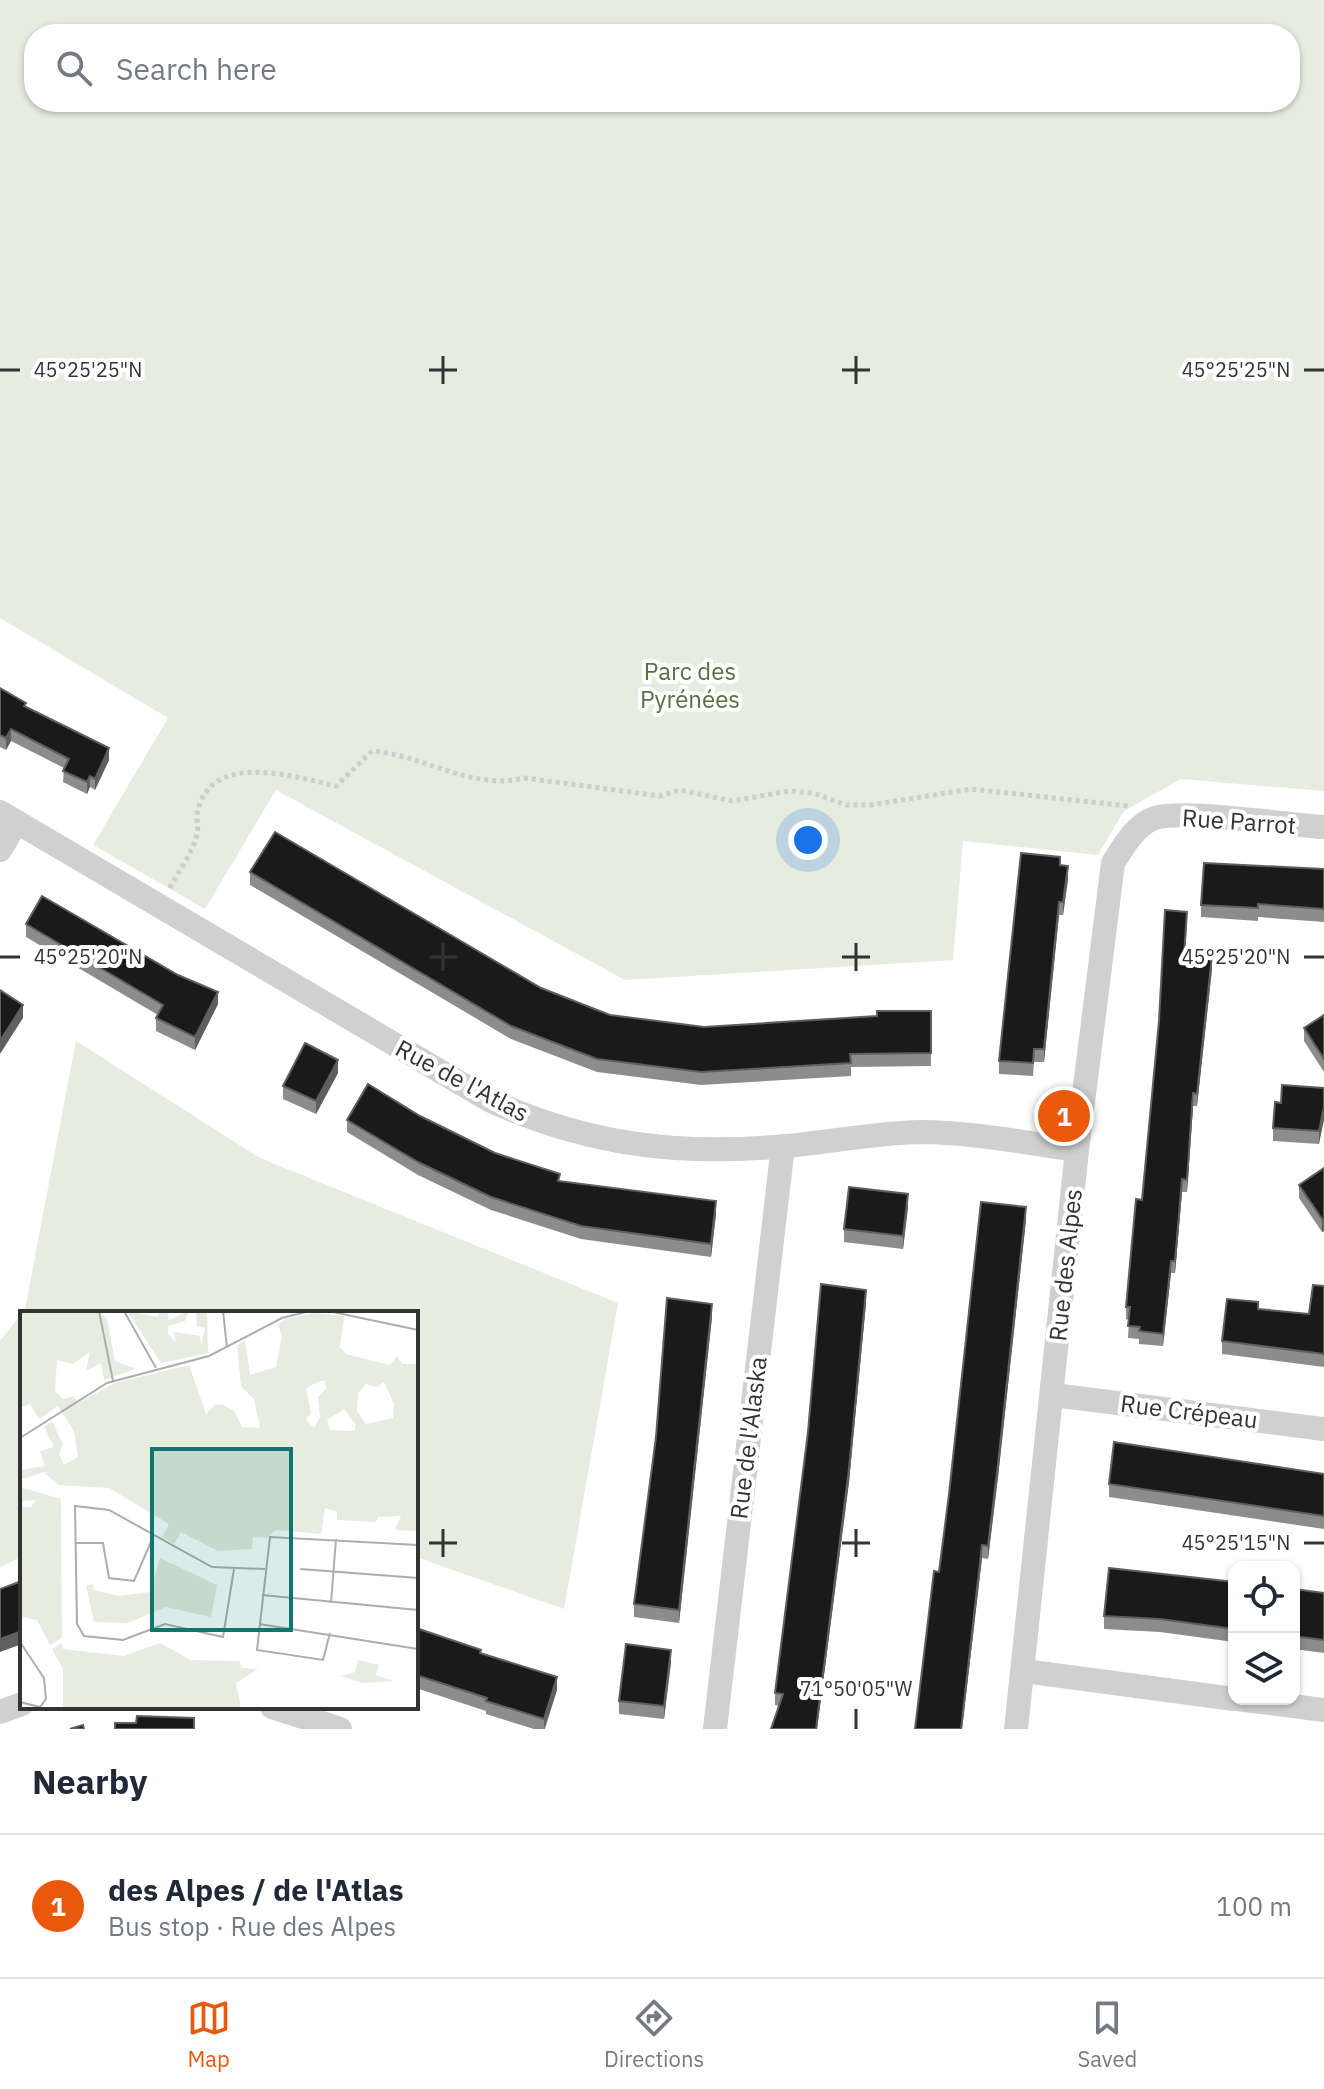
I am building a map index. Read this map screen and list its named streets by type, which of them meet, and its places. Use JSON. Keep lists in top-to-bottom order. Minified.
{"streets":{"street":["Rue Parrot","Rue de l'Atlas","Rue des Alpes","Rue Crépeau","Rue de l'Alaska"]},"crossings":[["Rue Parrot","Rue des Alpes"],["Rue de l'Atlas","Rue des Alpes"],["Rue de l'Atlas","Rue de l'Alaska"],["Rue des Alpes","Rue Crépeau"]],"parks":["Parc des Pyrénées"],"page":{"search":"Search here","pins":"1","heading":"Nearby","list":[{"mark":"1","name":"des Alpes / de l'Atlas","note":"Bus stop · Rue des Alpes","value":"100 m"}],"nav":["Map","Directions","Saved"]},"coordinates":["45°25'25\"N","45°25'20\"N","45°25'15\"N","71°50'05\"W"]}
